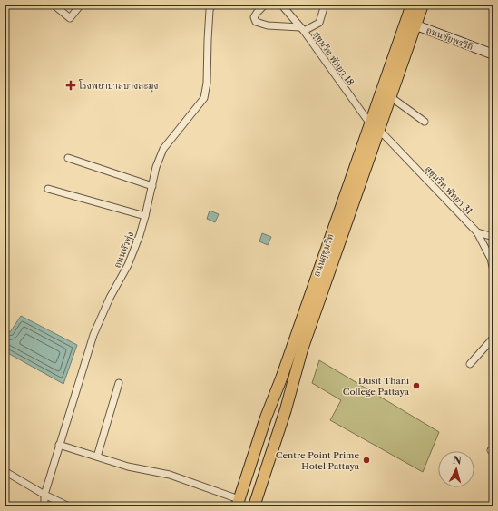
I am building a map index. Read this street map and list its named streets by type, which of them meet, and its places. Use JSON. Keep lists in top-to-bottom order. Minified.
{"streets":{"highway":["ถนนสุขุมวิท"],"main road":["ถนนชัยพรวิถี"],"street":["สุขุมวิท พัทยา 18","สุขุมวิท พัทยา 31","ถนนหัวทุ่ง"]},"crossings":[["ถนนชัยพรวิถี","ถนนสุขุมวิท"],["สุขุมวิท พัทยา 18","ถนนสุขุมวิท"],["สุขุมวิท พัทยา 31","ถนนสุขุมวิท"]],"places":{"health":["โรงพยาบาลบางละมุง"],"other":["Dusit Thani College Pattaya","Centre Point Prime Hotel Pattaya"]},"north":"top"}
